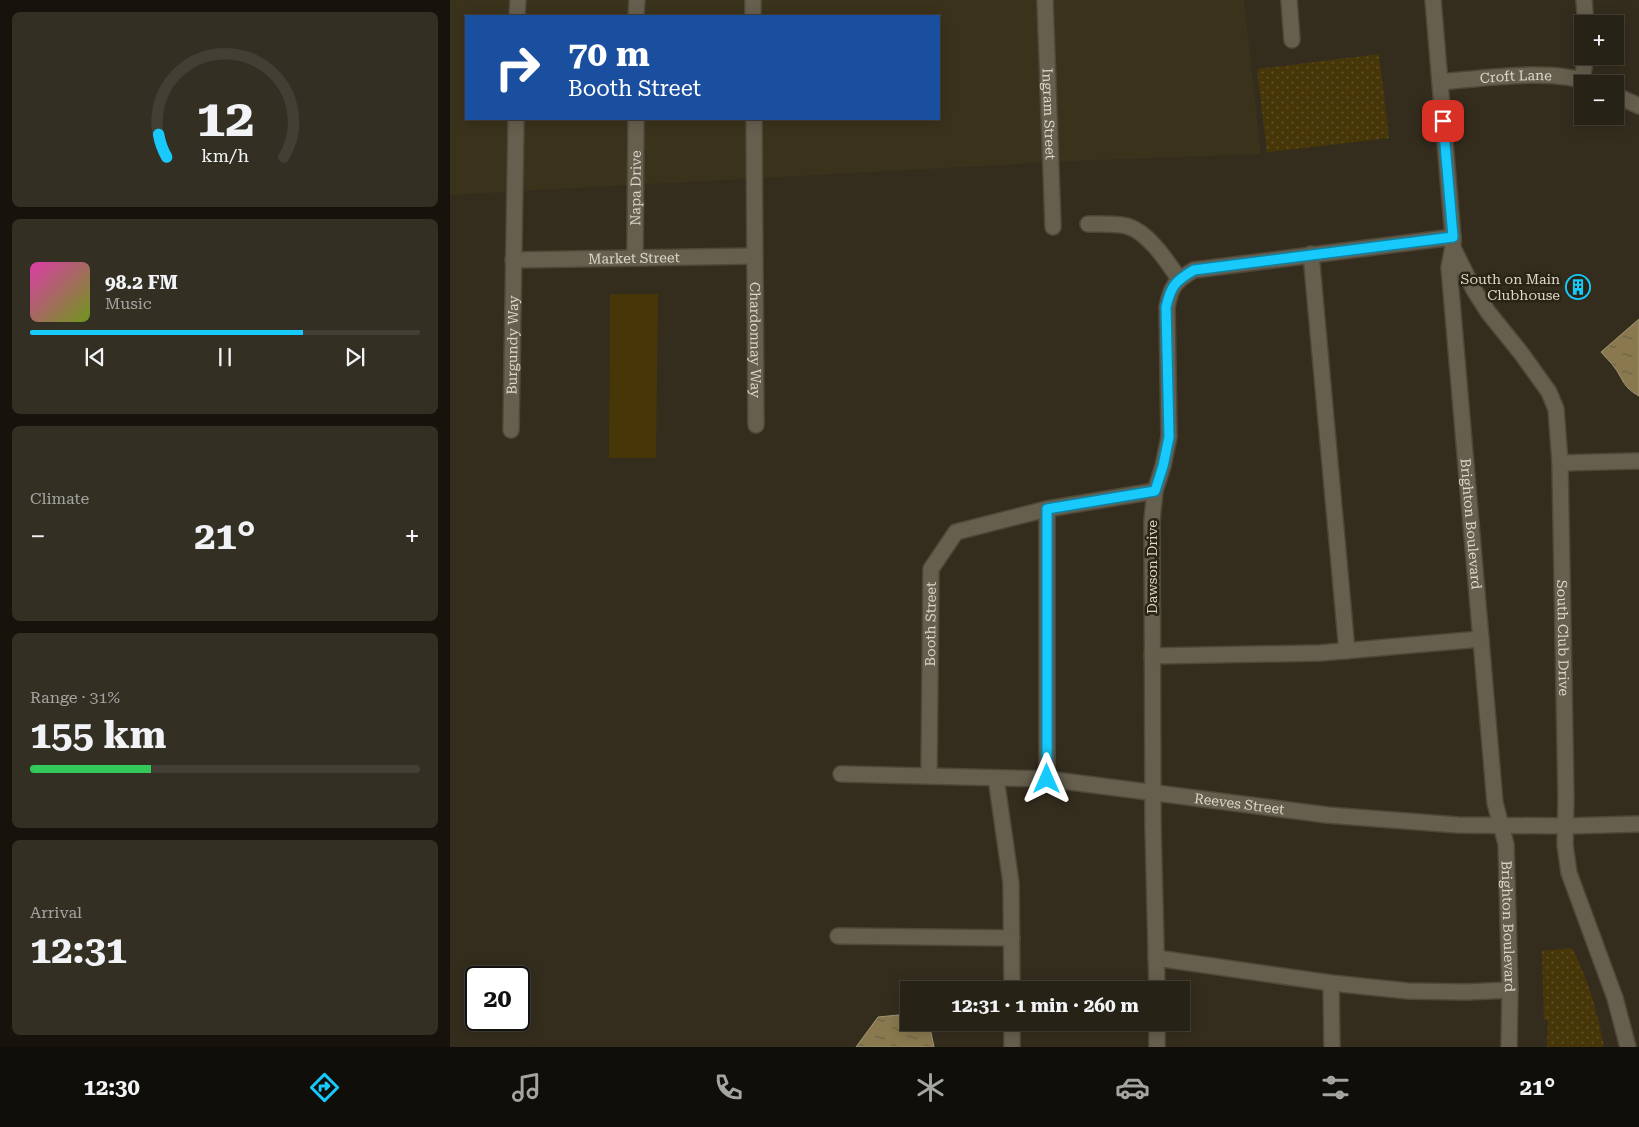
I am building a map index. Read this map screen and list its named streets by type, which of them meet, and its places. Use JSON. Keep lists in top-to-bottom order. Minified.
{"streets":{"street":["Croft Lane","Ingram Street","Napa Drive","Market Street","Chardonnay Way","Burgundy Way","Brighton Boulevard","Dawson Drive","Booth Street","South Club Drive","Reeves Street"]},"crossings":[["Croft Lane","Brighton Boulevard"],["Napa Drive","Market Street"],["Market Street","Chardonnay Way"],["Market Street","Burgundy Way"],["Brighton Boulevard","South Club Drive"],["Brighton Boulevard","Reeves Street"],["Dawson Drive","Booth Street"],["Dawson Drive","Reeves Street"],["Booth Street","Reeves Street"],["South Club Drive","Reeves Street"]],"places":{"building":["South on Main Clubhouse"]},"page":{"map_buttons":["+","−"],"turn":["70 m","Booth Street"],"song":["98.2 FM","Music"],"tile":["Climate",["Range · 31%","155 km"],["Arrival","12:31"]],"heat":["−","21°","+"],"limit":"20","trip":"12:31 · 1 min · 260 m","tabs":["12:30","21°"],"gauge":["12","km/h"]}}
